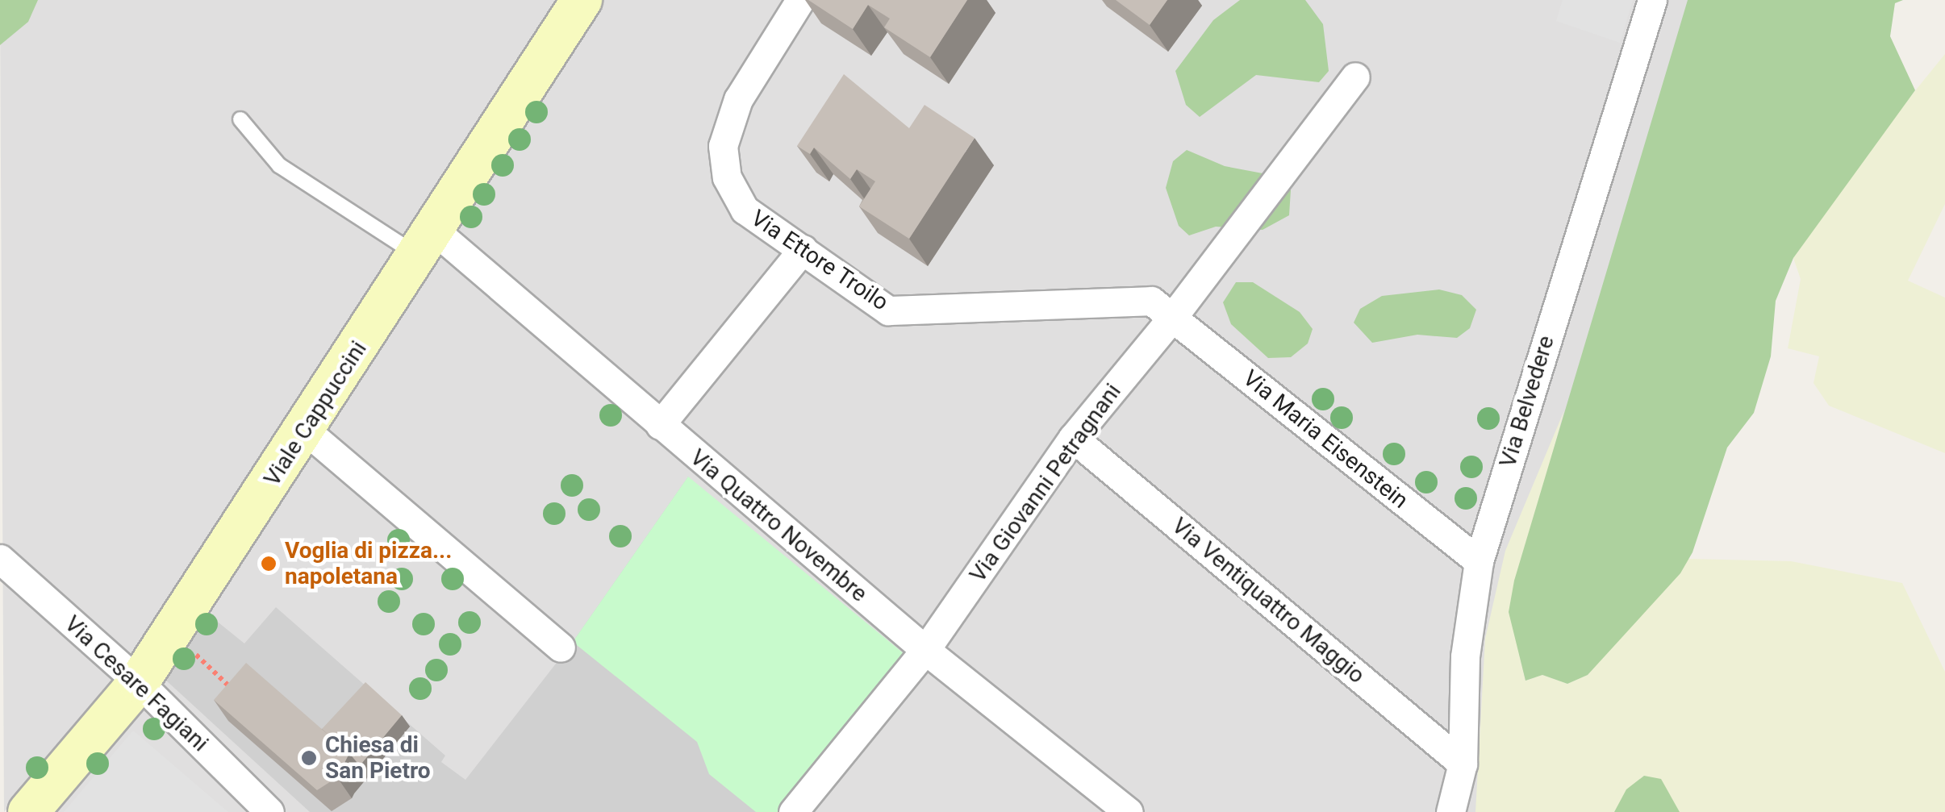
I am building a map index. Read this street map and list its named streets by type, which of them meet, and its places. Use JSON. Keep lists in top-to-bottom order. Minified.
{"streets":{"street":["Via Ettore Troilo","Via Belvedere","Viale Cappuccini","Via Maria Eisenstein","Via Giovanni Petragnani","Via Quattro Novembre","Via Ventiquattro Maggio","Via Cesare Fagiani"]},"crossings":[["Via Ettore Troilo","Via Maria Eisenstein"],["Via Ettore Troilo","Via Giovanni Petragnani"],["Via Belvedere","Via Maria Eisenstein"],["Via Belvedere","Via Ventiquattro Maggio"],["Viale Cappuccini","Via Quattro Novembre"],["Viale Cappuccini","Via Cesare Fagiani"],["Via Maria Eisenstein","Via Giovanni Petragnani"],["Via Giovanni Petragnani","Via Quattro Novembre"],["Via Giovanni Petragnani","Via Ventiquattro Maggio"]],"places":["Voglia di pizza... napoletana","Chiesa di San Pietro"]}
